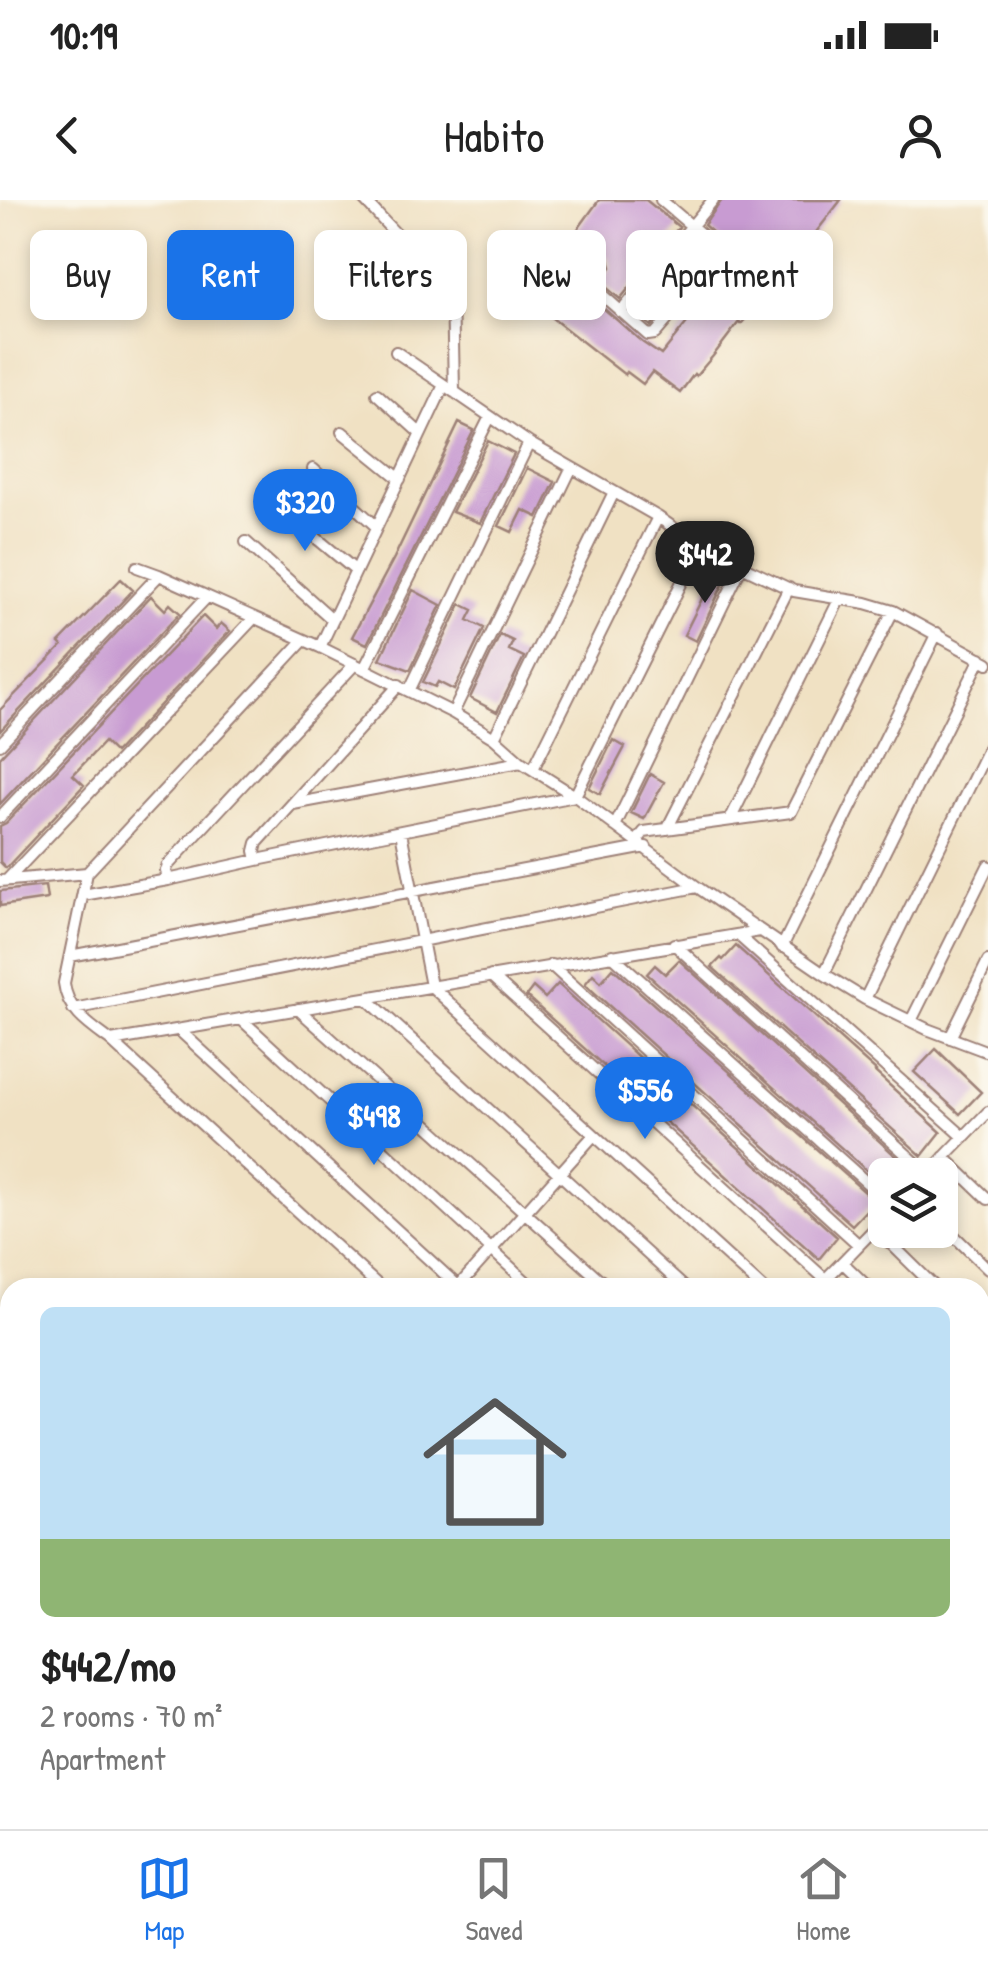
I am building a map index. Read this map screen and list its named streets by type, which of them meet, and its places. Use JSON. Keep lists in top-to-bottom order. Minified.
{"page":{"status":"10:19","header":"Habito","chip":["Buy","Rent","Filters","New","Apartment"],"price":["$320","$442","$556","$498"],"list":[{"name":"$442/mo","note":"2 rooms · 70 m² · Apartment"}],"tabs":["Map","Saved","Home"]}}
